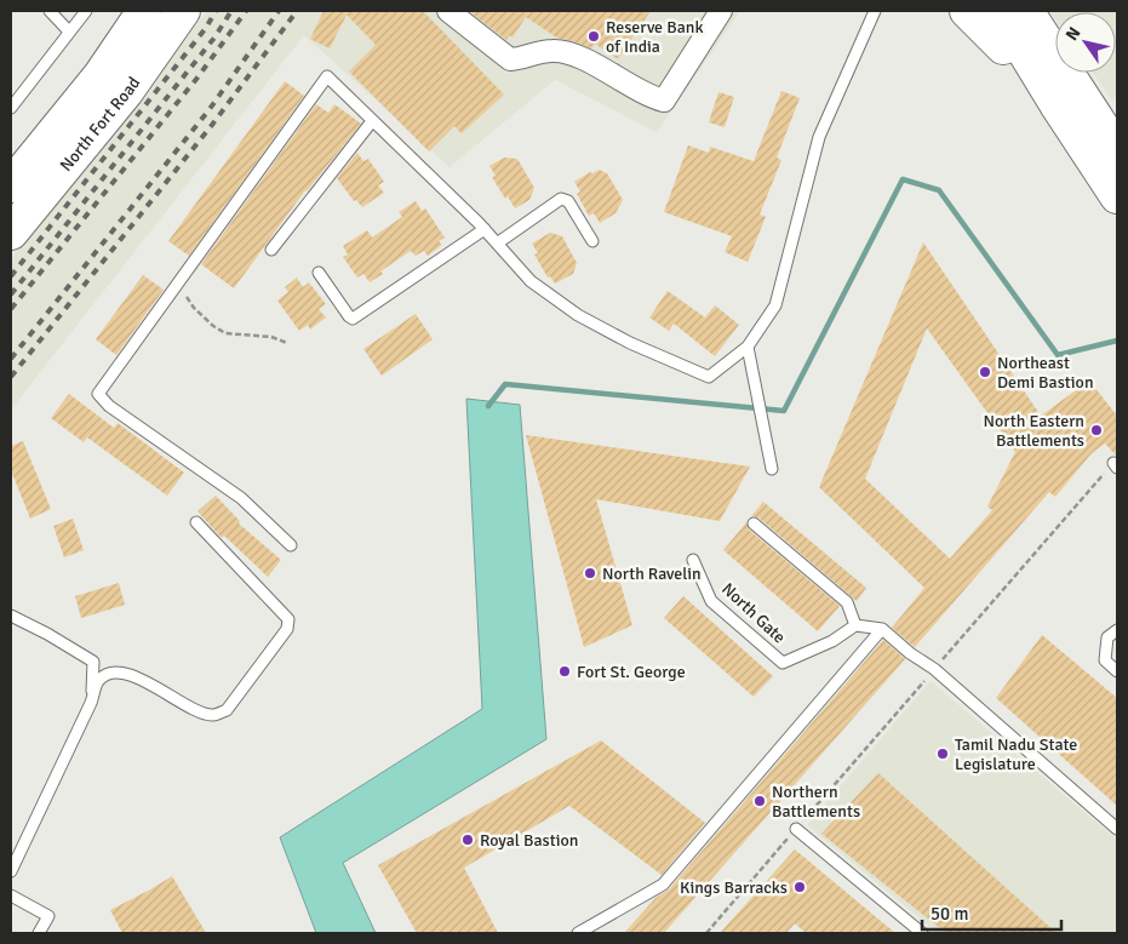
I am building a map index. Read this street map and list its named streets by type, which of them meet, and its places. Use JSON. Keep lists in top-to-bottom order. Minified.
{"streets":{"main road":["North Fort Road"],"lane":["North Gate"]},"places":["Reserve Bank of India","Northeast Demi Bastion","North Eastern Battlements","North Ravelin","Fort St. George","Tamil Nadu State Legislature","Northern Battlements","Royal Bastion","Kings Barracks"],"scale_bar":"50 m","north":"top left"}
